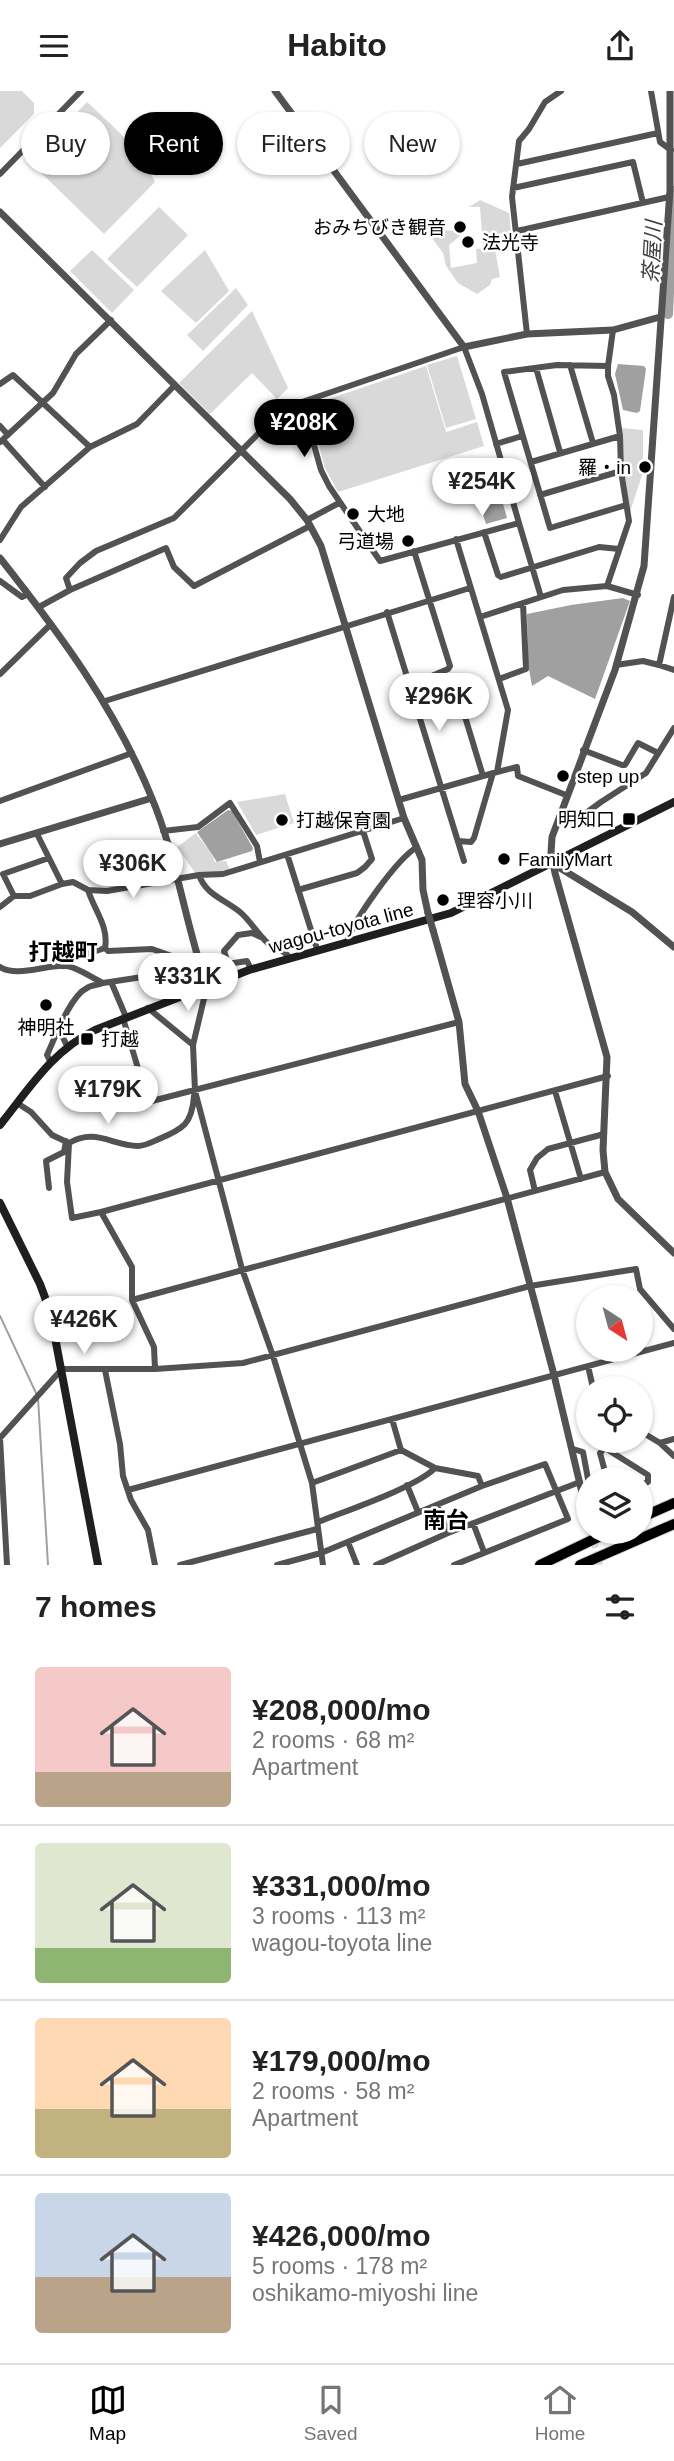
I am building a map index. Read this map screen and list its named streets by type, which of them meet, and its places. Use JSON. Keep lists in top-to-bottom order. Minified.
{"streets":{"main road":["wagou-toyota line"]},"districts":["打越町","南台"],"water":["茶屋川"],"places":{"other":["おみちびき観音","法光寺","羅・in","大地","弓道場","step up","打越保育園","FamilyMart","理容小川","神明社"],"transit":["明知口","打越"]},"north":"bottom right","page":{"header":"Habito","chip":["Buy","Rent","Filters","New"],"price":["¥208K","¥254K","¥296K","¥306K","¥331K","¥179K","¥426K"],"heading":"7 homes","list":[{"name":"¥208,000/mo","note":"2 rooms · 68 m² · Apartment"},{"name":"¥331,000/mo","note":"3 rooms · 113 m² · wagou-toyota line"},{"name":"¥179,000/mo","note":"2 rooms · 58 m² · Apartment"},{"name":"¥426,000/mo","note":"5 rooms · 178 m² · oshikamo-miyoshi line"}],"tabs":["Map","Saved","Home"]}}
